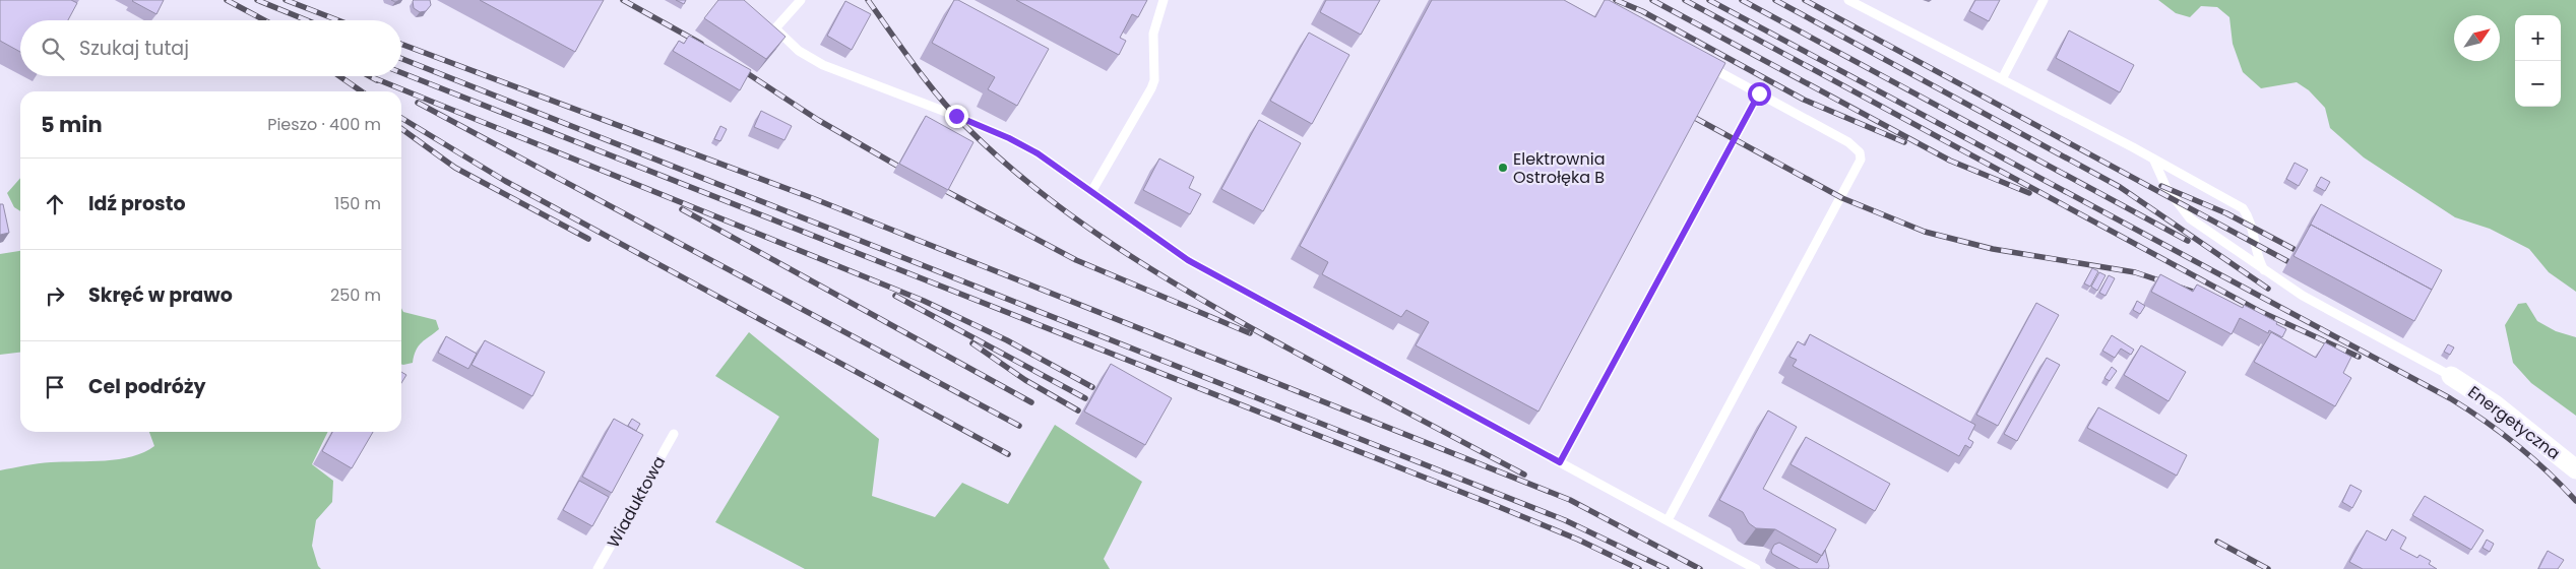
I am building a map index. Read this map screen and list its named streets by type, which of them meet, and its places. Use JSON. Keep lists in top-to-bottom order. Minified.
{"streets":{"street":["Energetyczna"],"lane":["Wiaduktowa"]},"places":["Elektrownia Ostrołęka B"],"north":"top right","page":{"map_buttons":["+","−"],"search":"Szukaj tutaj","heading":["5 min","Pieszo · 400 m"],"list":[["Idź prosto","150 m"],["Skręć w prawo","250 m"],"Cel podróży"]}}
